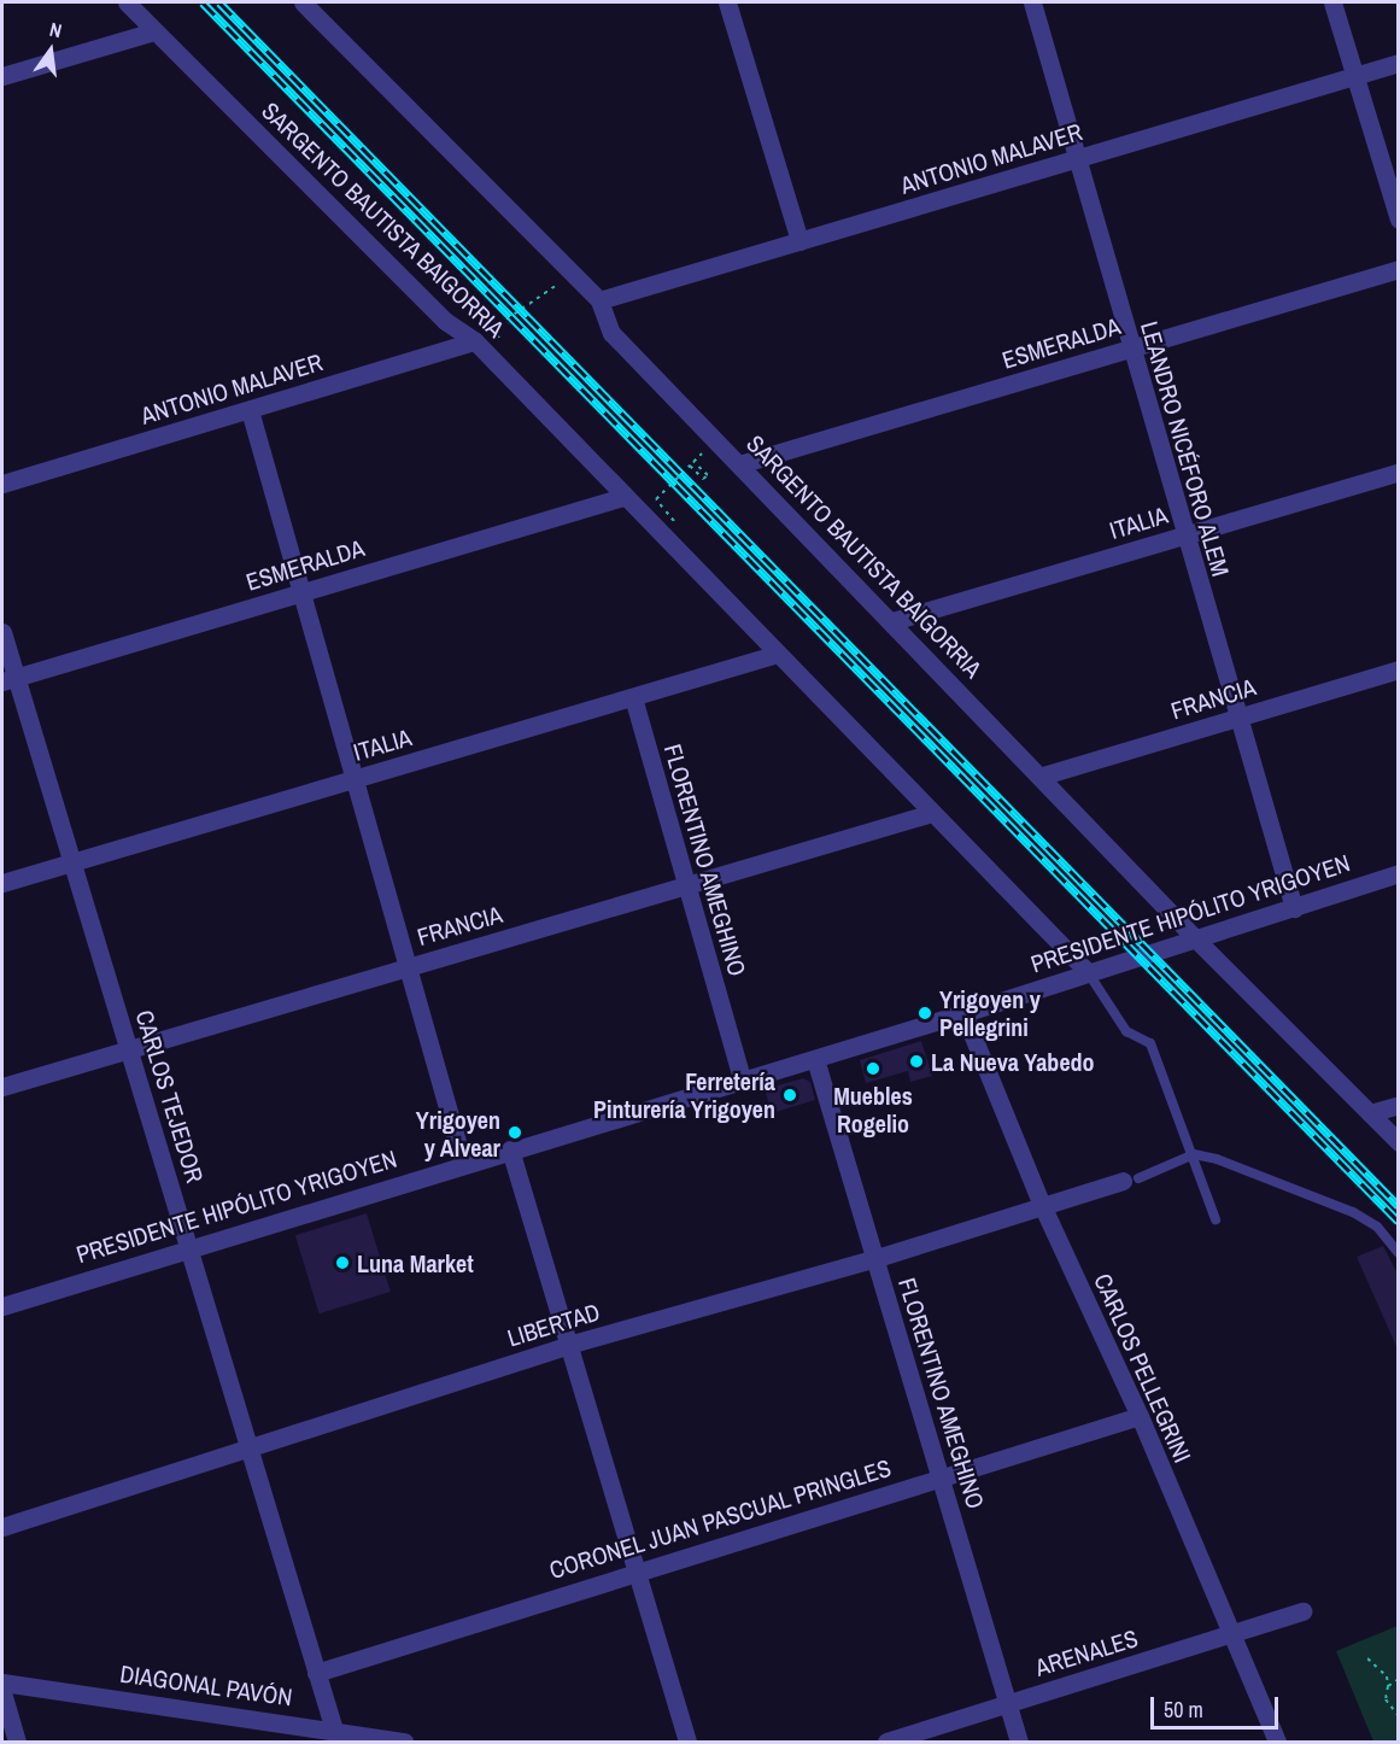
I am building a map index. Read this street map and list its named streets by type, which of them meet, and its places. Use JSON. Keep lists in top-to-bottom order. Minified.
{"streets":{"street":["ANTONIO MALAVER","SARGENTO BAUTISTA BAIGORRIA","ESMERALDA","LEANDRO NICÉFORO ALEM","ITALIA","FRANCIA","FLORENTINO AMEGHINO","PRESIDENTE HIPÓLITO YRIGOYEN","CARLOS TEJEDOR","LIBERTAD","CARLOS PELLEGRINI","CORONEL JUAN PASCUAL PRINGLES","ARENALES","DIAGONAL PAVÓN"]},"crossings":[["ANTONIO MALAVER","SARGENTO BAUTISTA BAIGORRIA"],["ANTONIO MALAVER","LEANDRO NICÉFORO ALEM"],["SARGENTO BAUTISTA BAIGORRIA","ESMERALDA"],["SARGENTO BAUTISTA BAIGORRIA","ITALIA"],["SARGENTO BAUTISTA BAIGORRIA","FRANCIA"],["SARGENTO BAUTISTA BAIGORRIA","PRESIDENTE HIPÓLITO YRIGOYEN"],["ESMERALDA","LEANDRO NICÉFORO ALEM"],["ESMERALDA","CARLOS TEJEDOR"],["LEANDRO NICÉFORO ALEM","ITALIA"],["LEANDRO NICÉFORO ALEM","FRANCIA"],["LEANDRO NICÉFORO ALEM","PRESIDENTE HIPÓLITO YRIGOYEN"],["ITALIA","FLORENTINO AMEGHINO"],["ITALIA","CARLOS TEJEDOR"],["FRANCIA","FLORENTINO AMEGHINO"],["FRANCIA","CARLOS TEJEDOR"],["FLORENTINO AMEGHINO","PRESIDENTE HIPÓLITO YRIGOYEN"],["FLORENTINO AMEGHINO","LIBERTAD"],["FLORENTINO AMEGHINO","CORONEL JUAN PASCUAL PRINGLES"],["FLORENTINO AMEGHINO","ARENALES"],["PRESIDENTE HIPÓLITO YRIGOYEN","CARLOS TEJEDOR"],["PRESIDENTE HIPÓLITO YRIGOYEN","CARLOS PELLEGRINI"],["CARLOS TEJEDOR","LIBERTAD"],["CARLOS TEJEDOR","CORONEL JUAN PASCUAL PRINGLES"],["CARLOS TEJEDOR","DIAGONAL PAVÓN"],["LIBERTAD","CARLOS PELLEGRINI"],["CARLOS PELLEGRINI","CORONEL JUAN PASCUAL PRINGLES"],["CARLOS PELLEGRINI","ARENALES"]],"places":["Yrigoyen y Pellegrini","La Nueva Yabedo","Muebles Rogelio","Ferretería Pinturería Yrigoyen","Yrigoyen y Alvear","Luna Market"],"scale_bar":"50 m","north":"top"}
